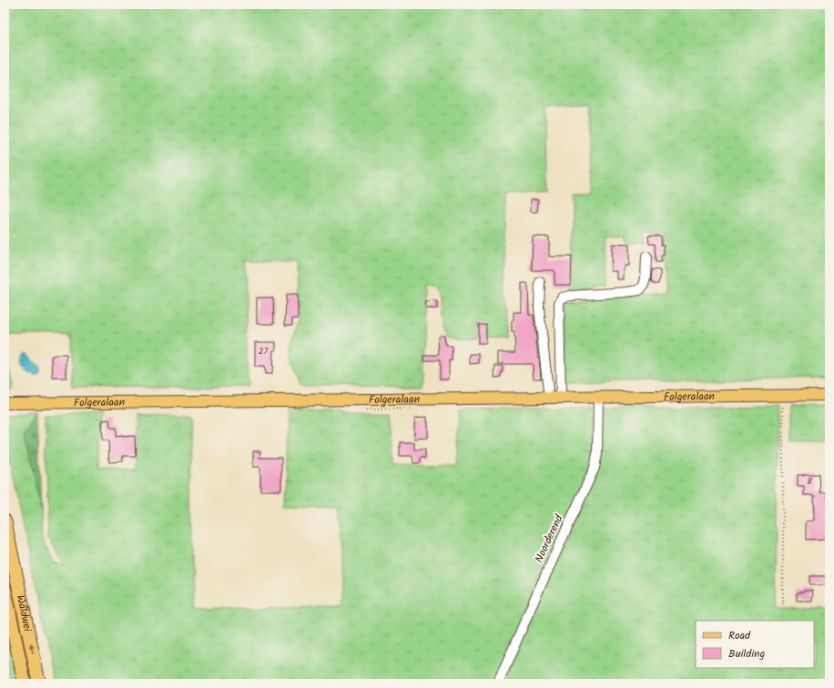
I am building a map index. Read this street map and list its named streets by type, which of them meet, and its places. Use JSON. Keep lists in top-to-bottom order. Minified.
{"streets":{"highway":["Wâldwei"],"main road":["Folgeralaan"],"street":["Noorderend"]},"crossings":[["Folgeralaan","Noorderend"]],"house_numbers":["27","8"],"legend":["Road","Building"]}
